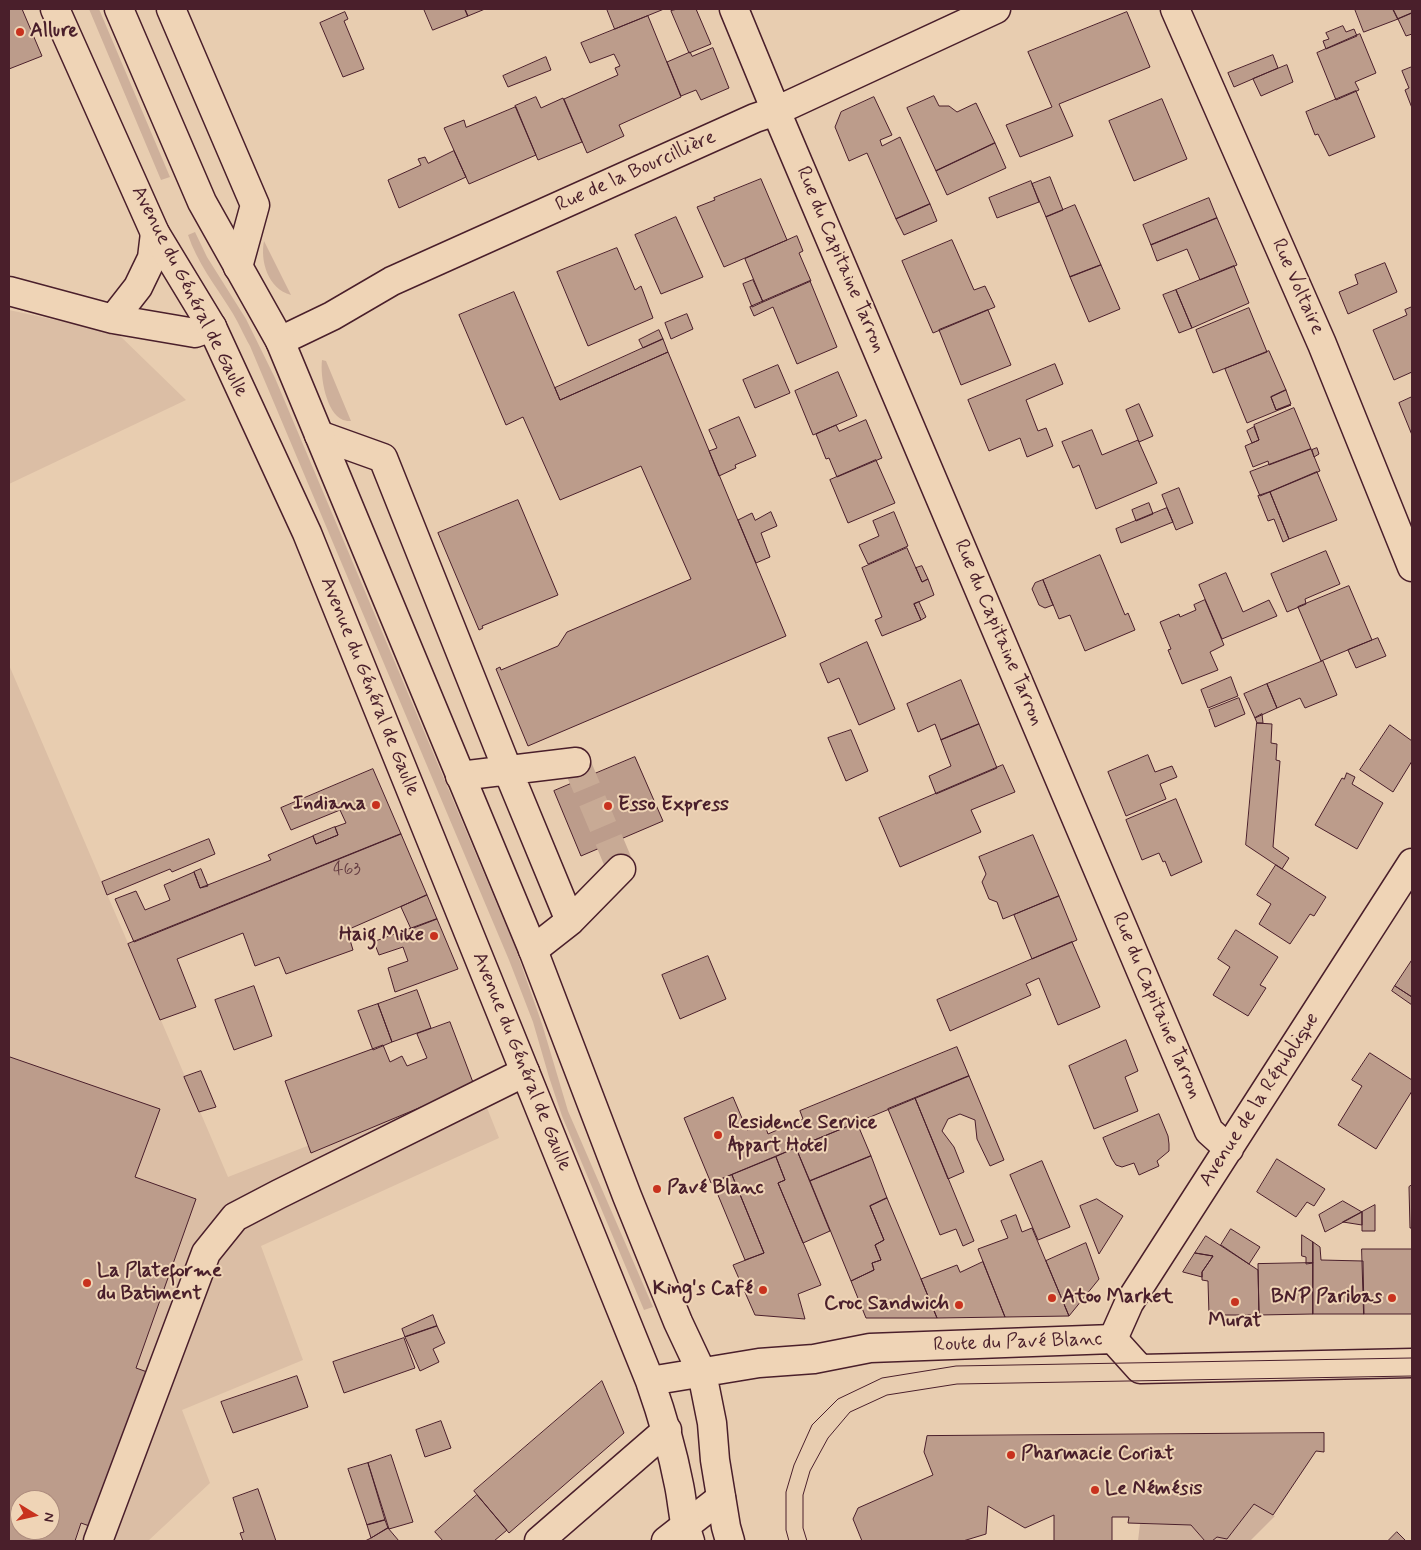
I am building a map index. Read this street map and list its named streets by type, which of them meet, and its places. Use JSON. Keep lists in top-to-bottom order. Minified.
{"streets":{"street":["Rue de la Bourcillière","Rue du Capitaine Tarron","Rue Voltaire","Avenue du Général de Gaulle","Avenue de la République","Route du Pavé Blanc"]},"crossings":[["Rue de la Bourcillière","Rue du Capitaine Tarron"],["Rue du Capitaine Tarron","Avenue de la République"],["Avenue de la République","Route du Pavé Blanc"]],"places":["Allure","Indiana","Esso Express","Haig Mike","Residence Service Appart Hotel","Pavé Blanc","La Plateforme du Batiment","King's Café","Atoo Market","BNP Paribas","Murat","Croc Sandwich","Pharmacie Coriat","Le Némésis"],"house_numbers":["463"],"north":"right"}
